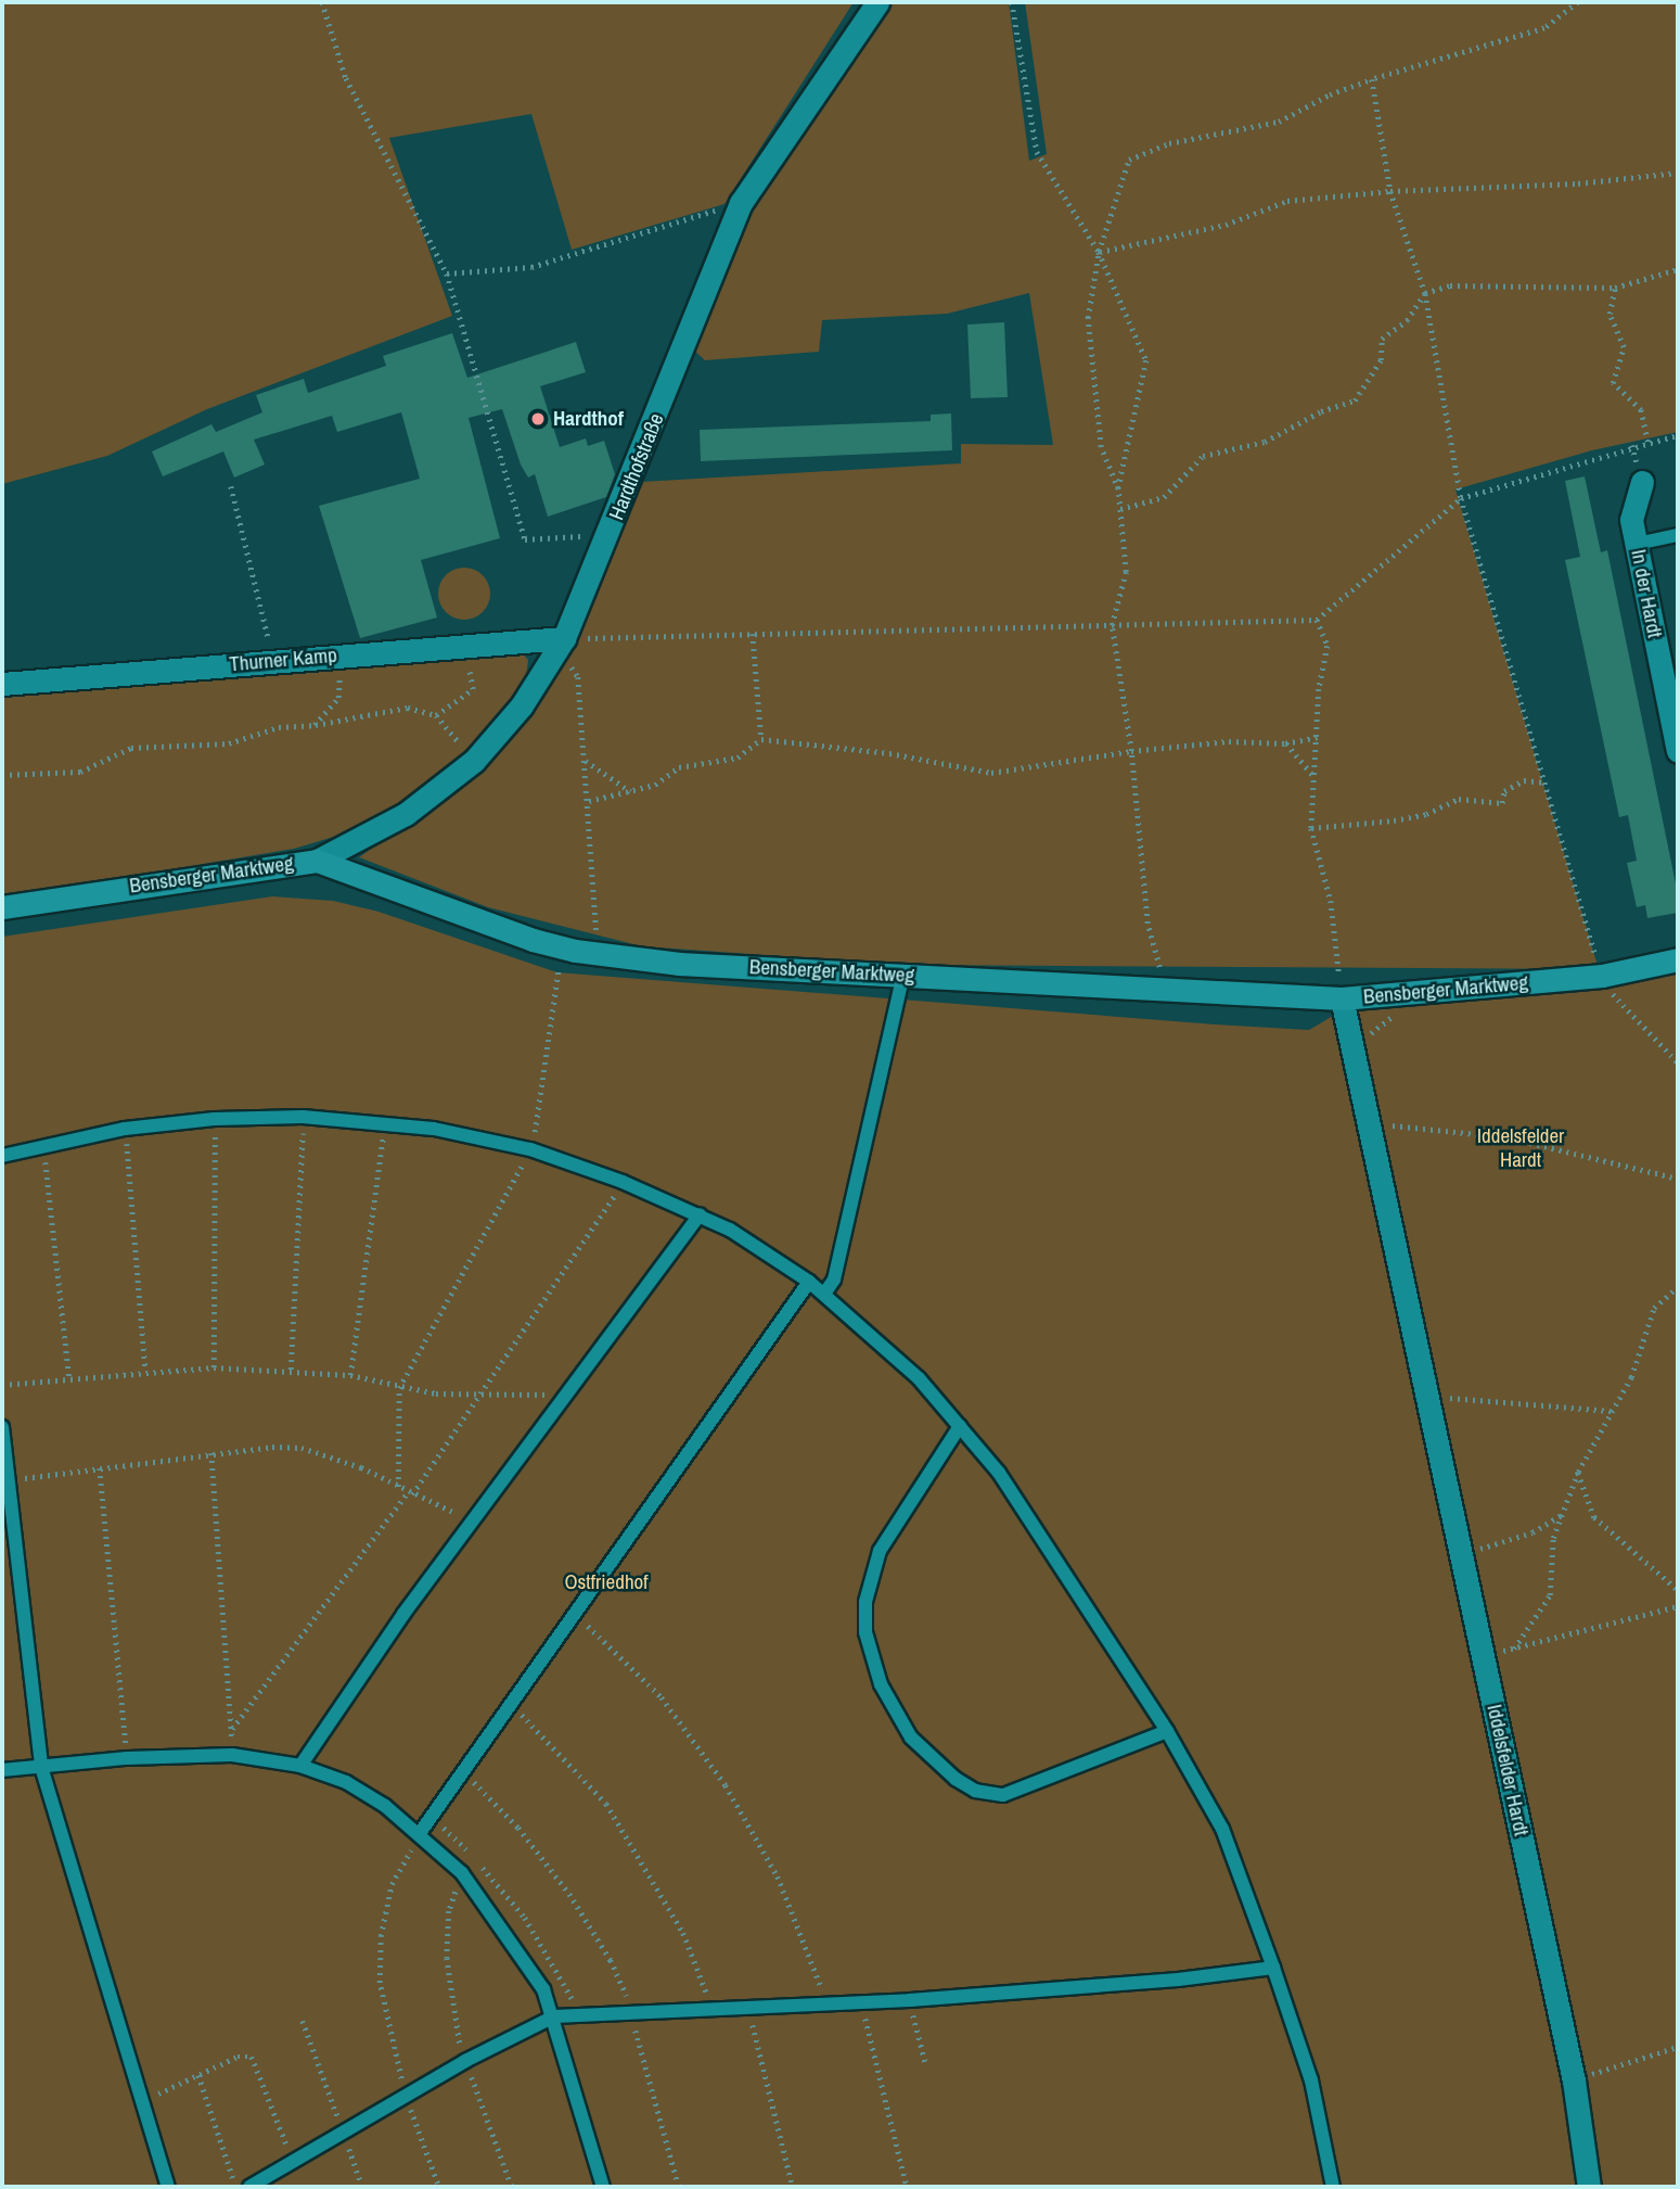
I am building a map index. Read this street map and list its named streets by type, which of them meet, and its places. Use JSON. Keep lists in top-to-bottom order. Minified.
{"streets":{"street":["Hardthofstraße","In der Hardt","Thurner Kamp","Bensberger Marktweg","Iddelsfelder Hardt"]},"crossings":[["Hardthofstraße","Thurner Kamp"],["Hardthofstraße","Bensberger Marktweg"],["Bensberger Marktweg","Iddelsfelder Hardt"]],"parks":["Iddelsfelder Hardt","Ostfriedhof"],"places":["Hardthof"]}
